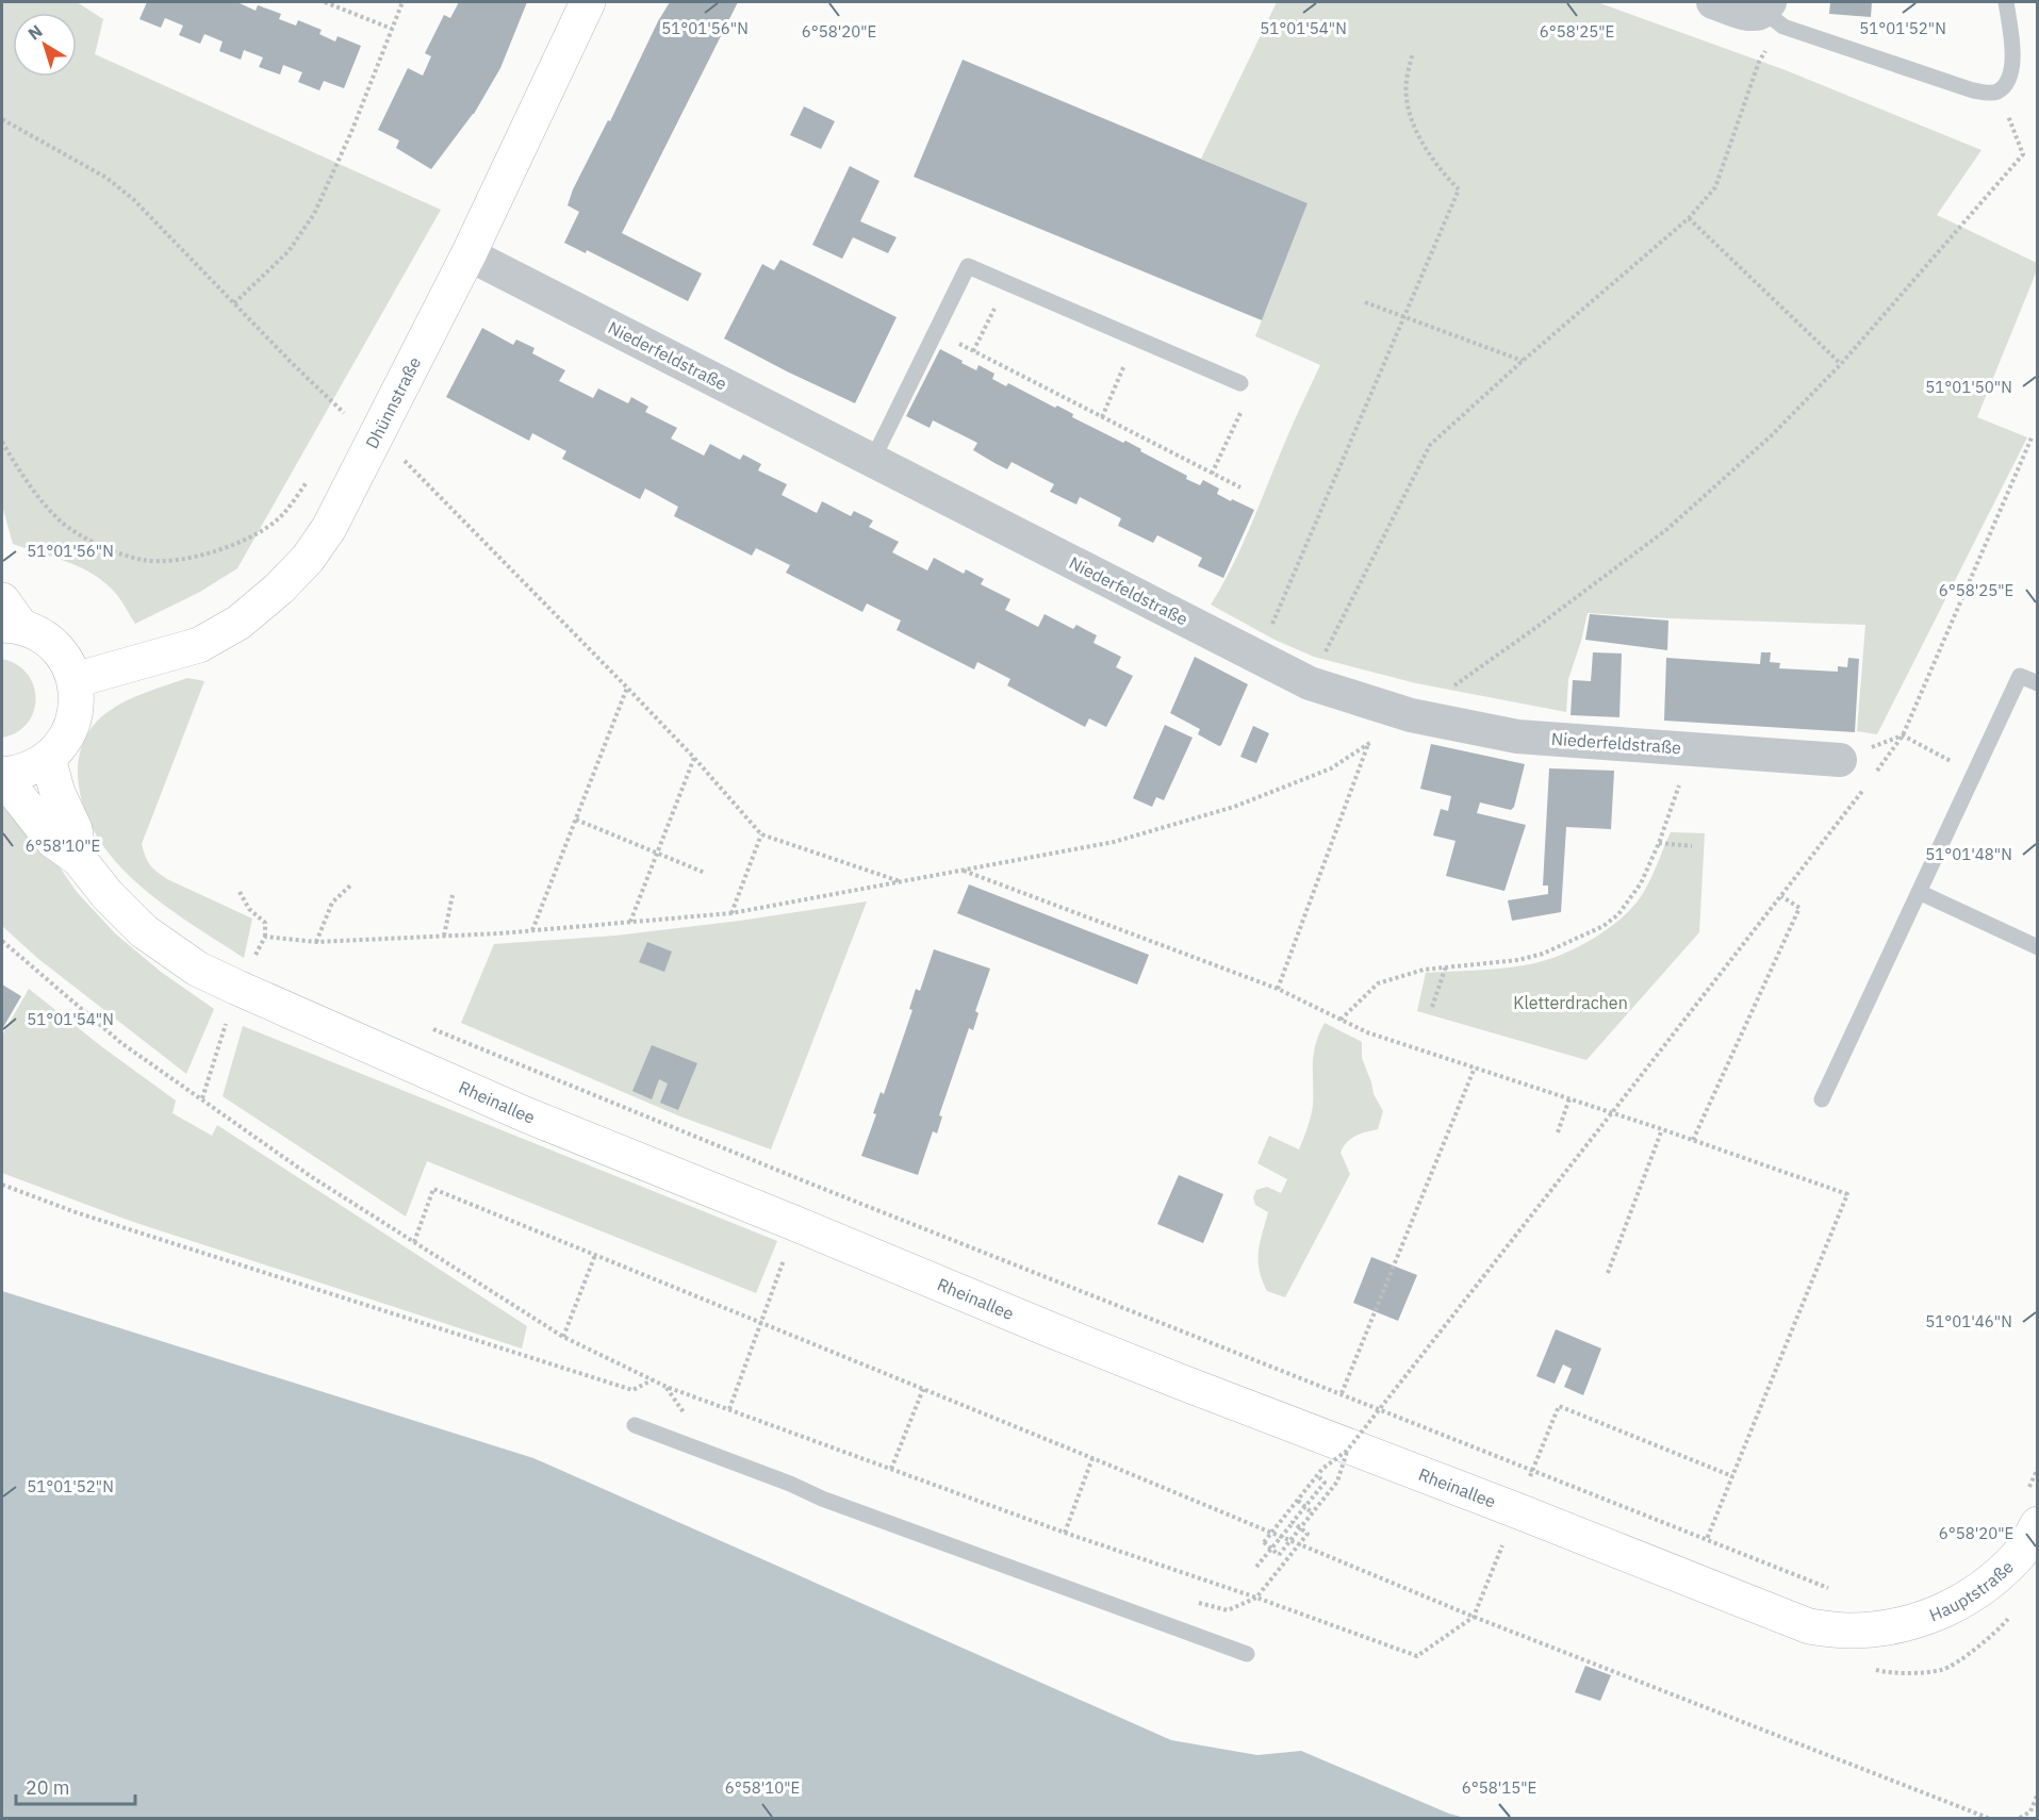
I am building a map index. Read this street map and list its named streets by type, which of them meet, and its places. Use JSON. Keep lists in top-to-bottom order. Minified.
{"streets":{"main road":["Dhünnstraße","Rheinallee","Hauptstraße"],"street":["Niederfeldstraße"]},"crossings":[["Niederfeldstraße","Dhünnstraße"],["Dhünnstraße","Rheinallee"],["Rheinallee","Hauptstraße"]],"parks":["Kletterdrachen"],"scale_bar":"20 m","north":"top left","coordinates":["51°01'52\"N","51°01'56\"N","51°01'54\"N","6°58'20\"E","6°58'25\"E","51°01'50\"N","6°58'10\"E","51°01'48\"N","51°01'46\"N","6°58'15\"E"]}
